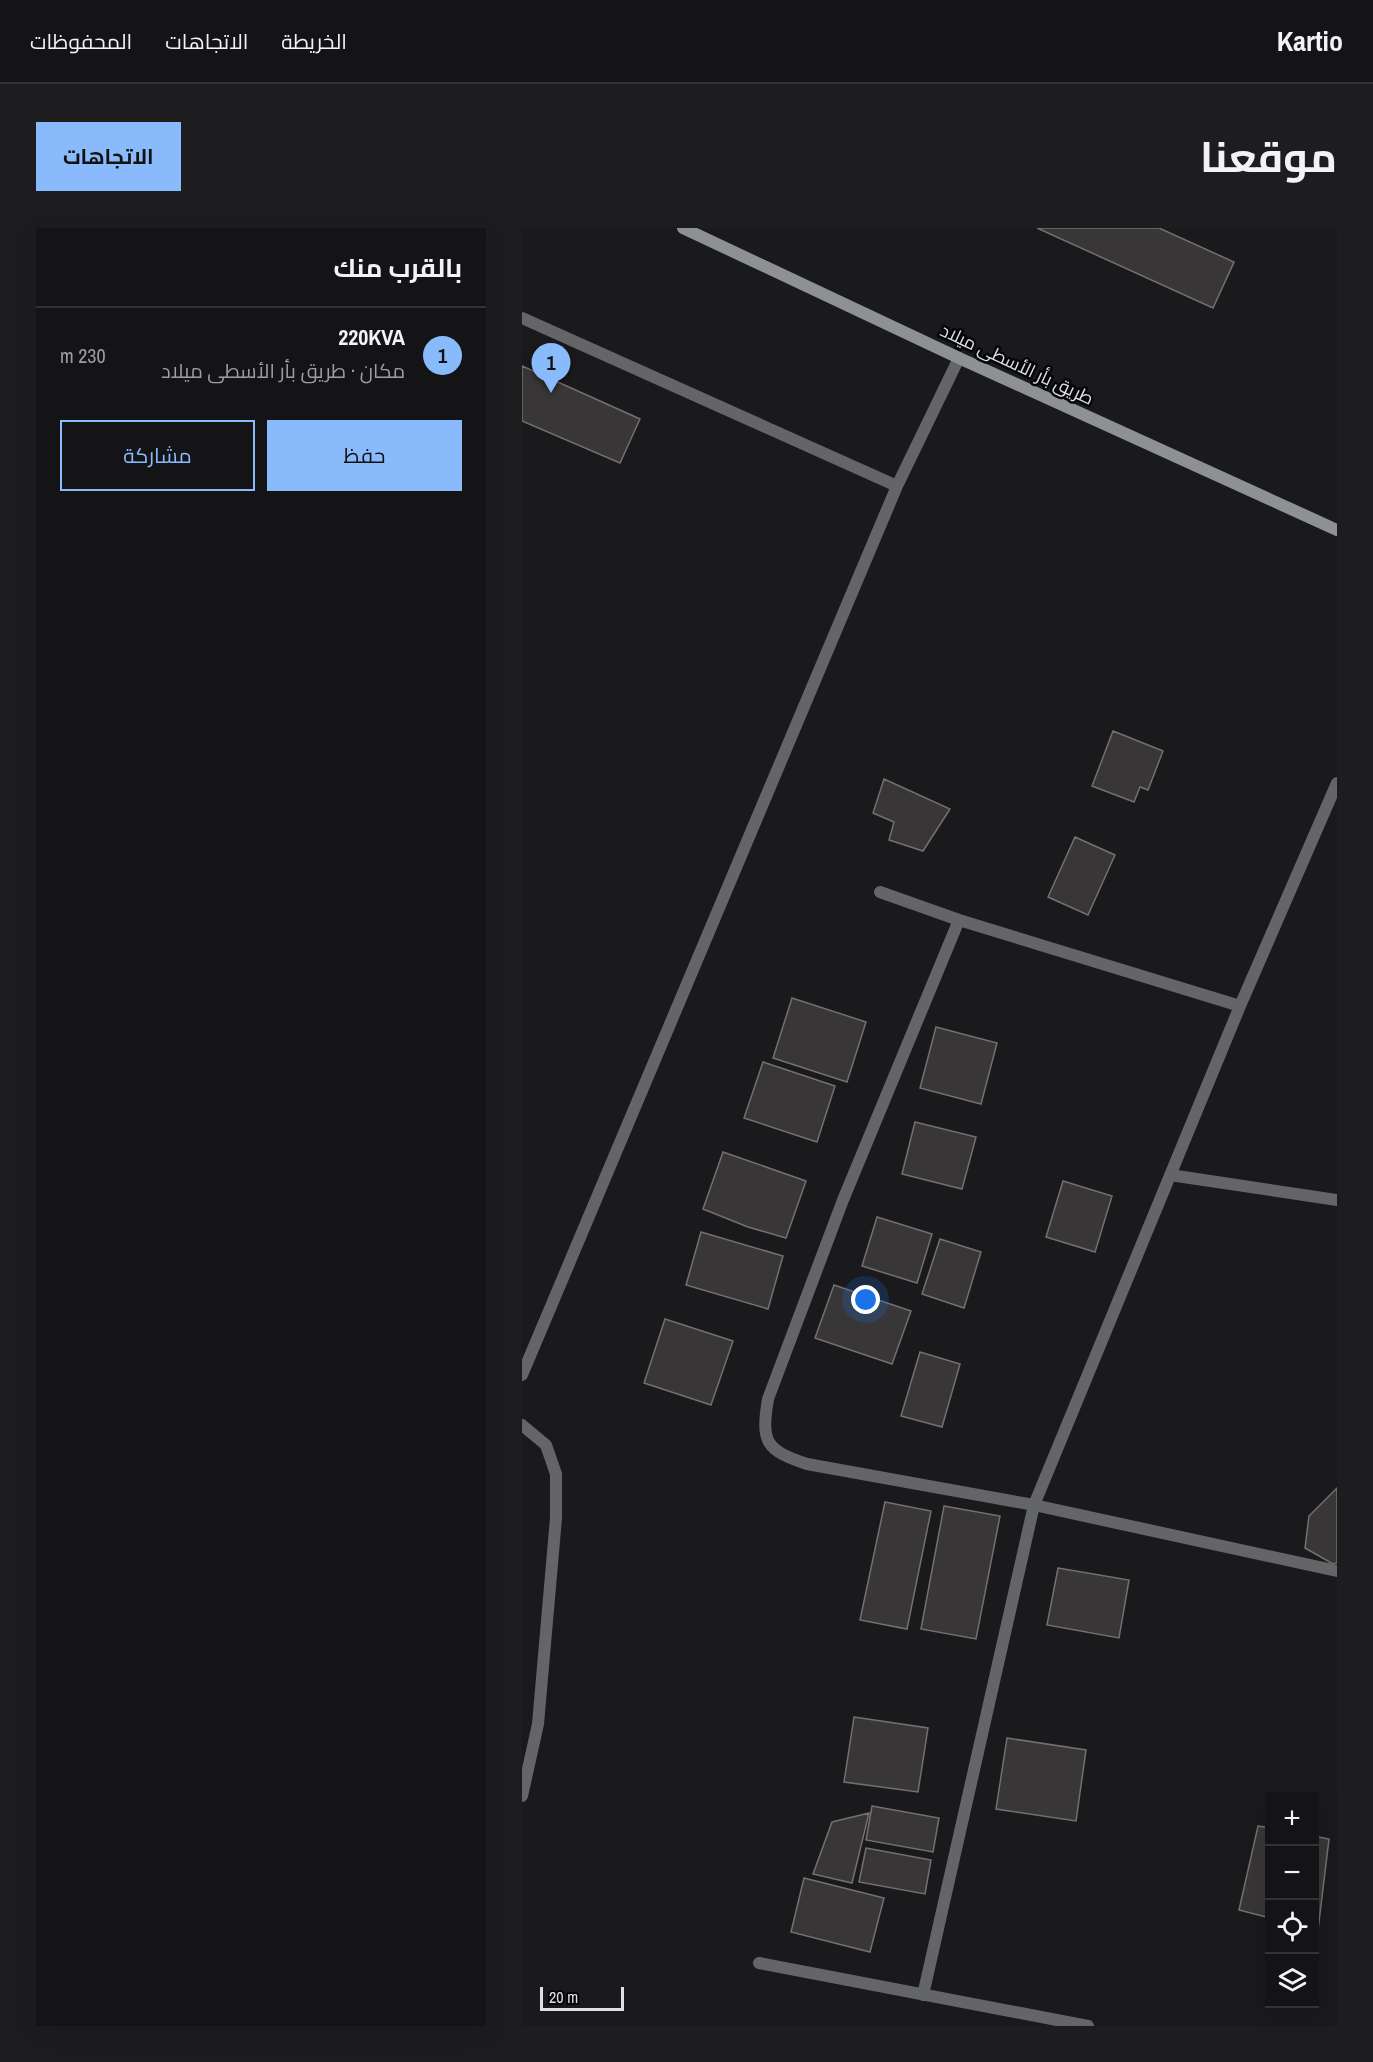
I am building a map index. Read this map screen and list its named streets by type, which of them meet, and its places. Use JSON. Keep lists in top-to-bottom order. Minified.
{"streets":{"main road":["طريق بأر الأسطى ميلاد"]},"scale_bar":"20 m","page":{"header":"Kartio","nav":["الخريطة","الاتجاهات","المحفوظات"],"title":"موقعنا","buttons":["الاتجاهات",["حفظ","مشاركة"]],"heading":"بالقرب منك","list":[{"mark":"1","name":"220KVA","note":"مكان · طريق بأر الأسطى ميلاد","value":"230 m"}],"pins":"1","map_buttons":["+","−"],"scale":"20 m"}}
